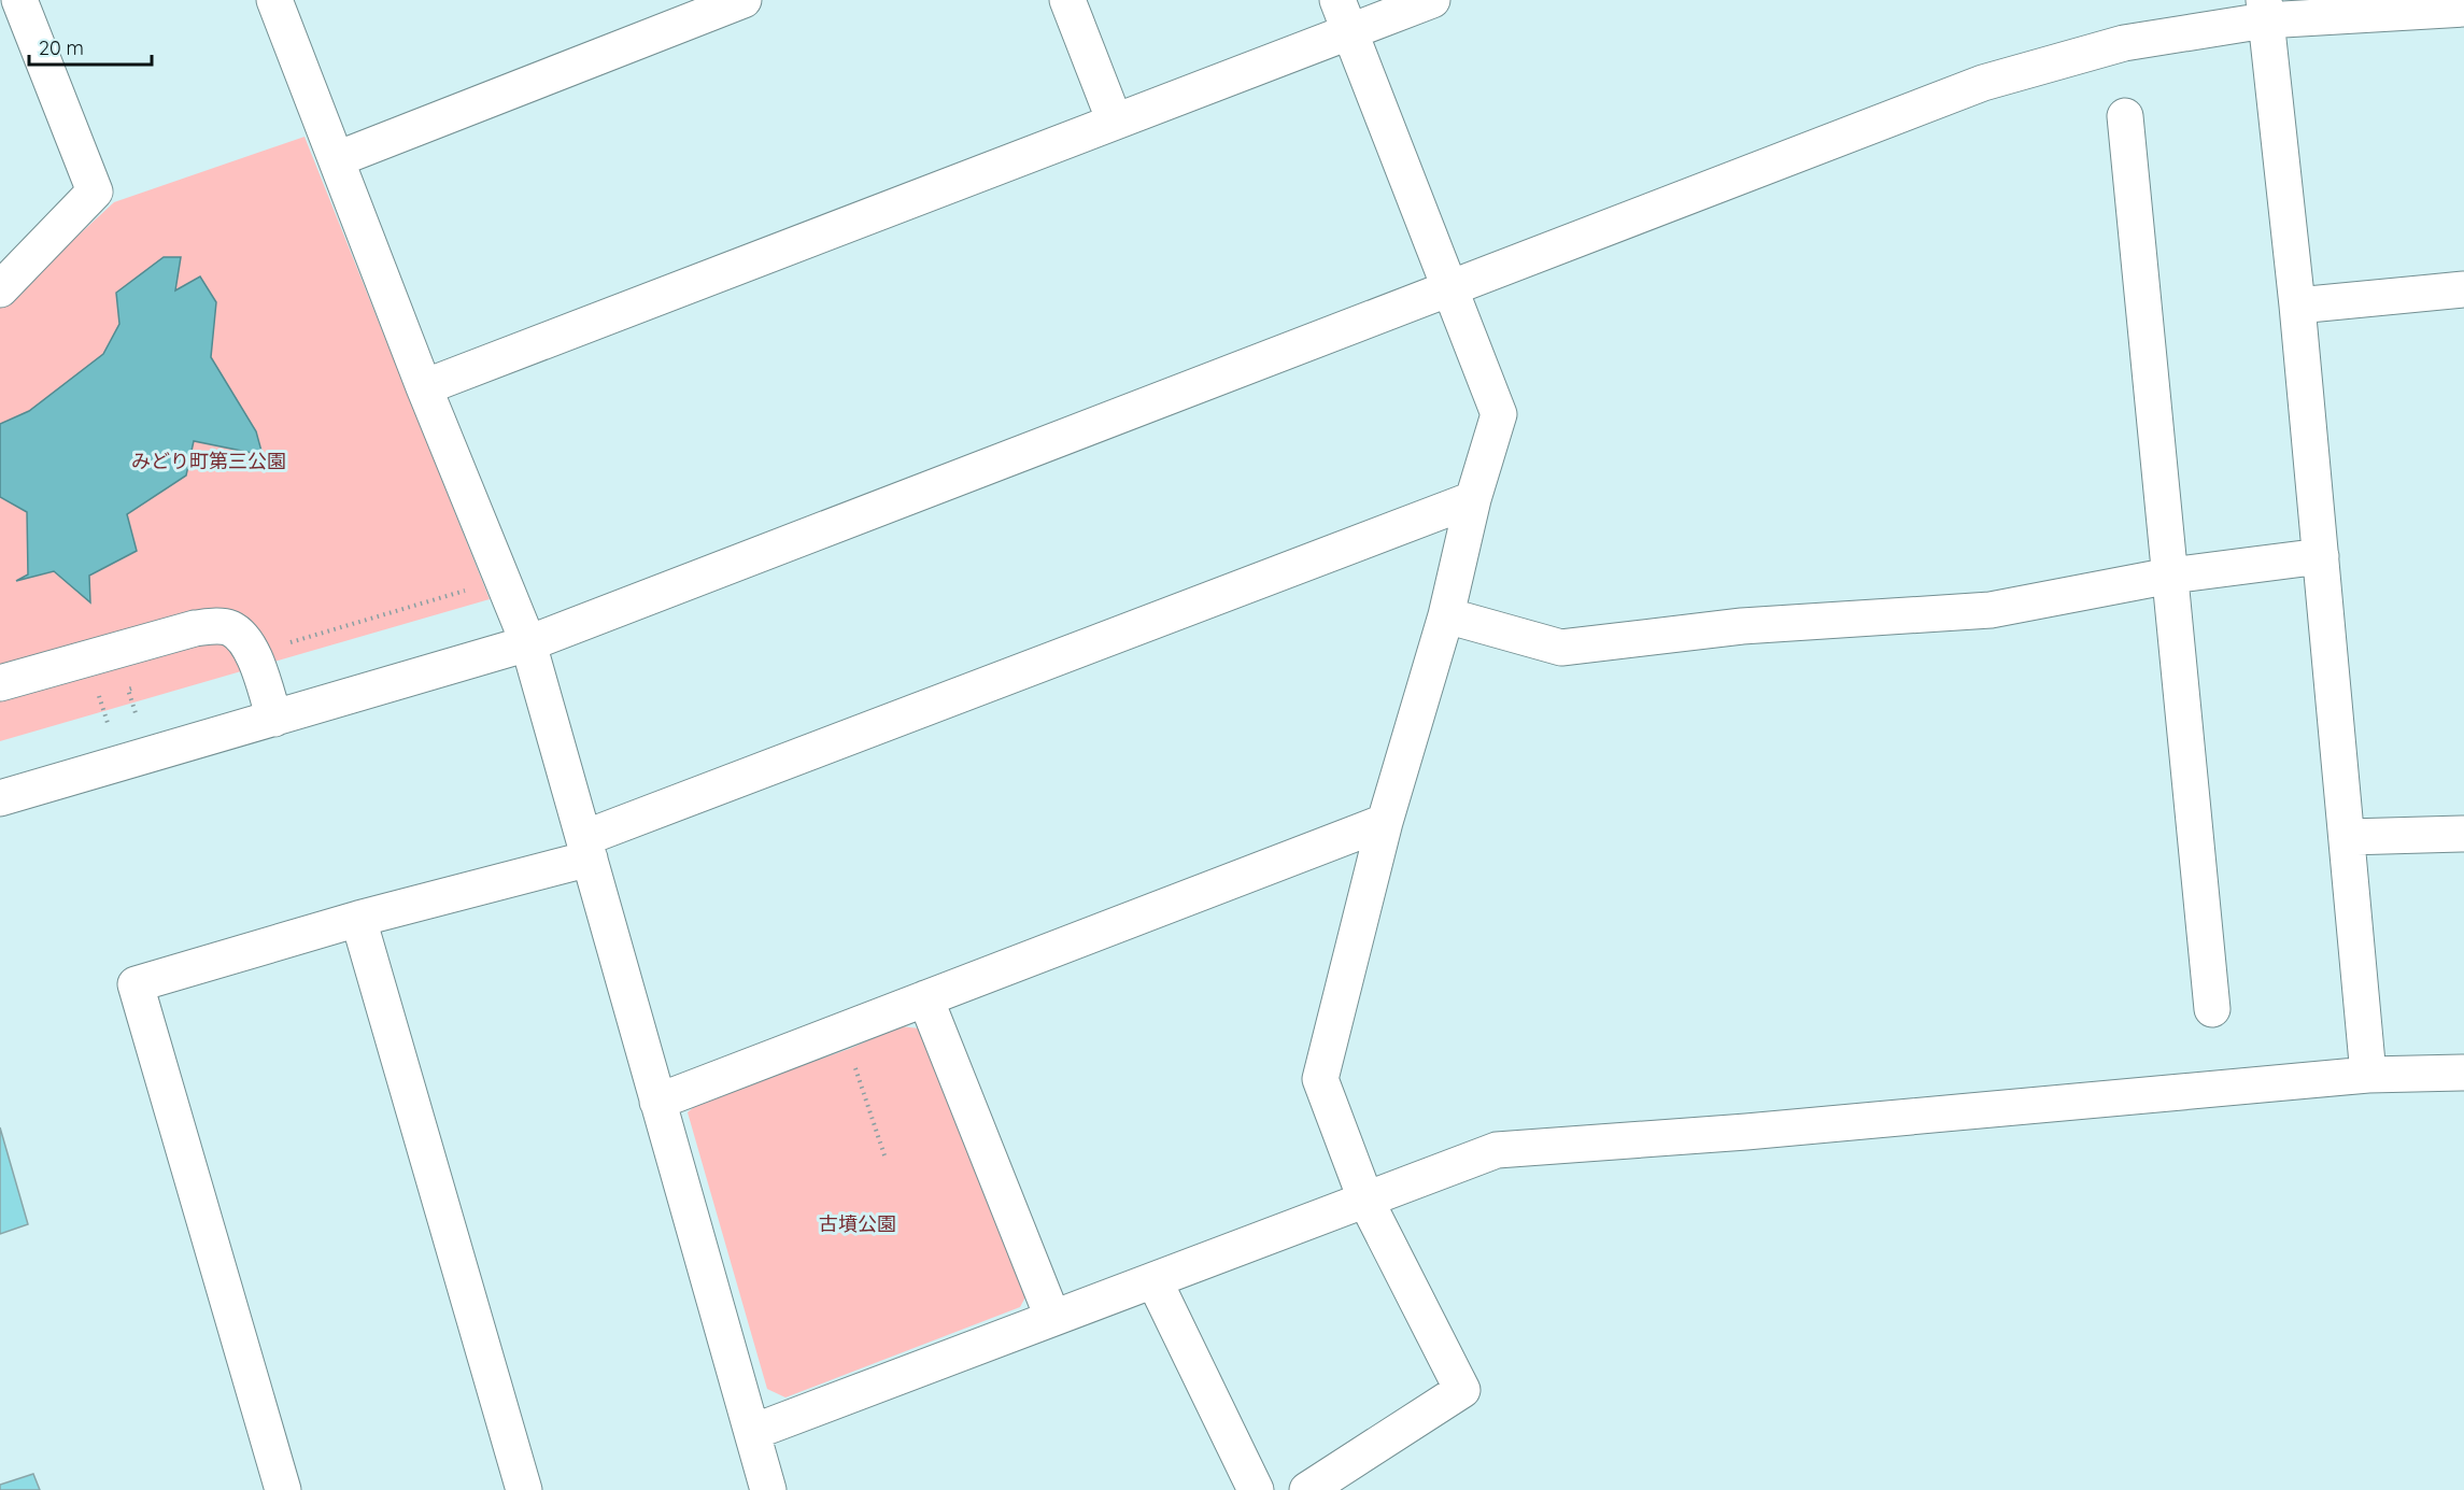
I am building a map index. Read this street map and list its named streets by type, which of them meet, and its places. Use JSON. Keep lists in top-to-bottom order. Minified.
{"parks":["みどり町第三公園","古墳公園"],"scale_bar":"20 m"}
